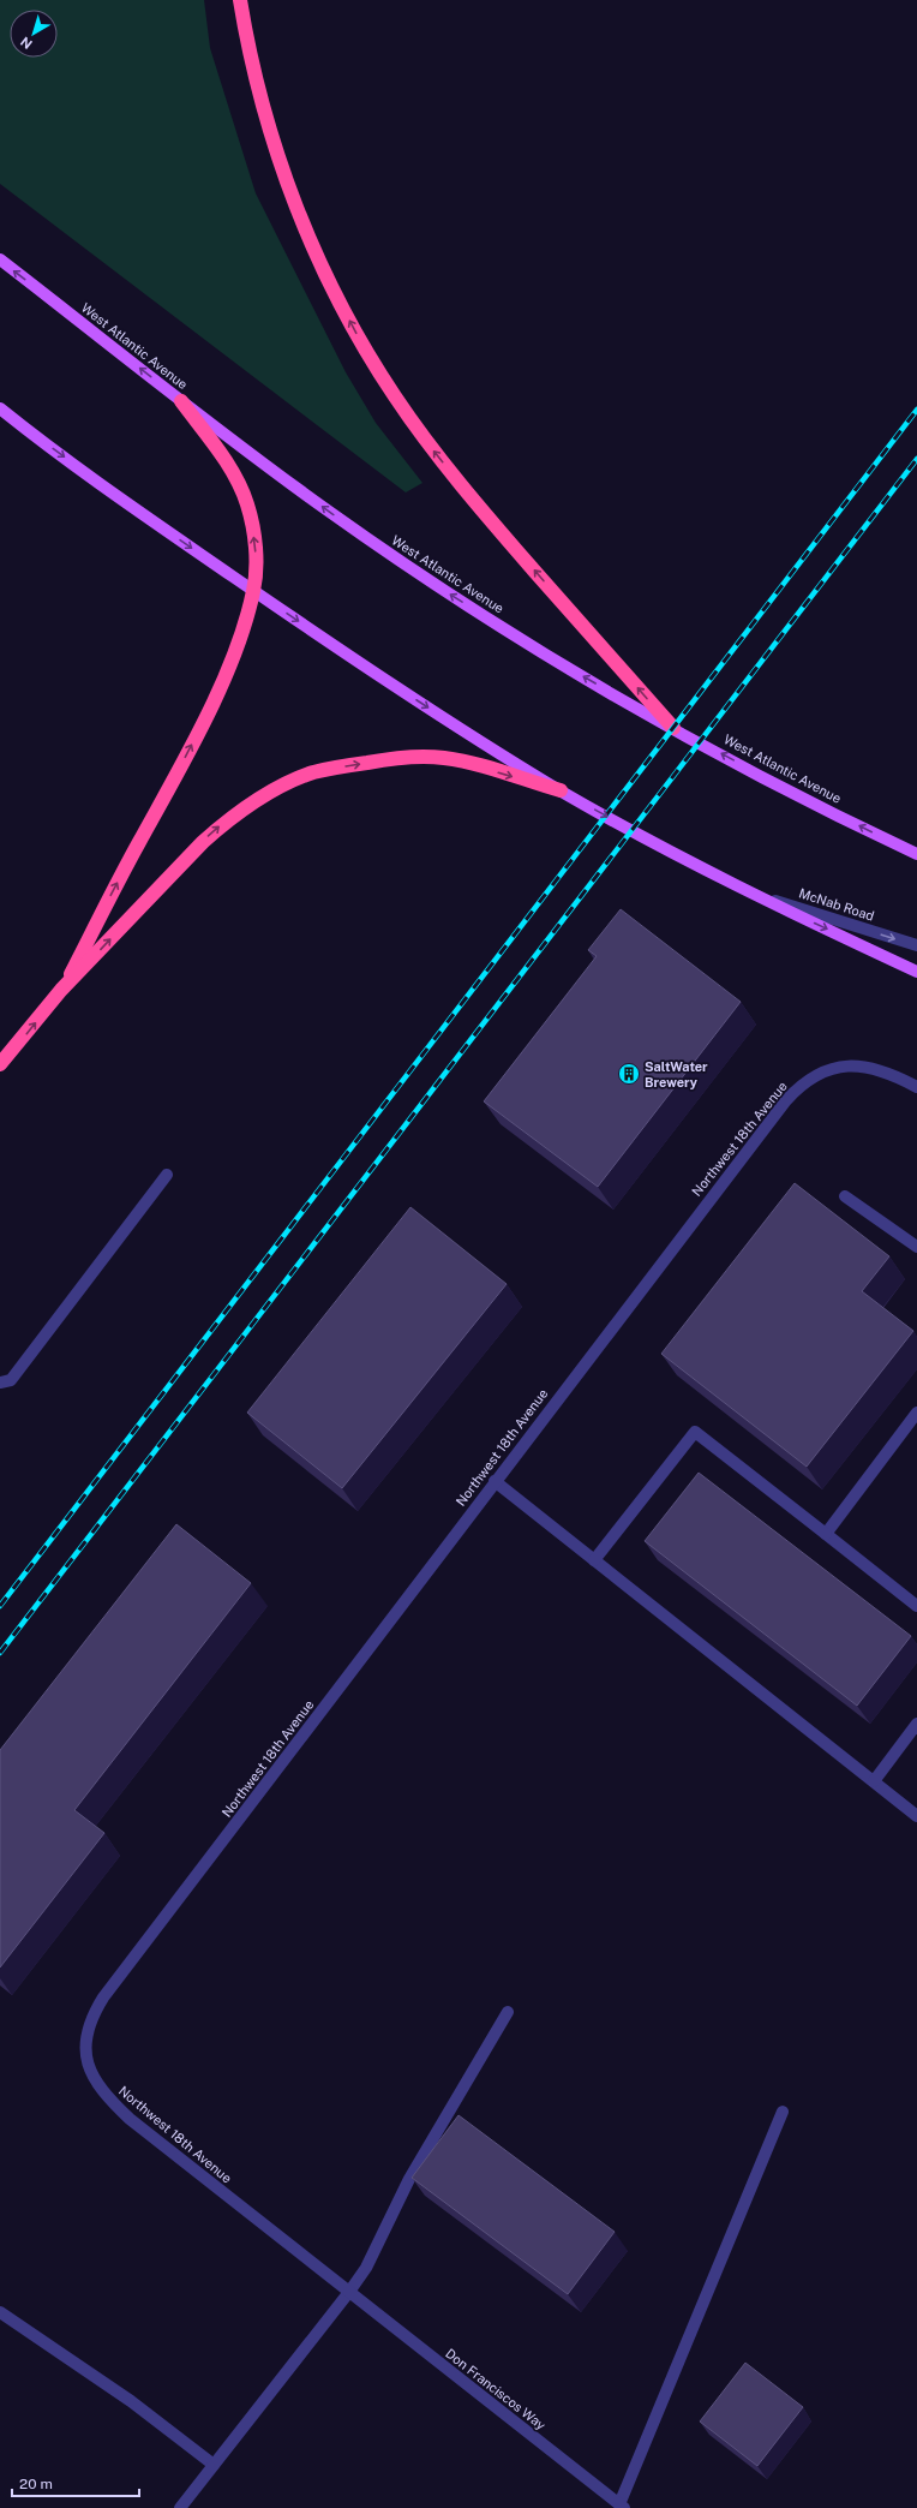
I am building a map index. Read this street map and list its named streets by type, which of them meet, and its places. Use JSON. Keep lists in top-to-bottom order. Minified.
{"streets":{"main road":["West Atlantic Avenue"],"street":["McNab Road","Northwest 18th Avenue","Don Franciscos Way"]},"crossings":[["Northwest 18th Avenue","Don Franciscos Way"]],"one_way":["West Atlantic Avenue","McNab Road"],"places":{"building":["SaltWater Brewery"]},"scale_bar":"20 m","north":"bottom left"}
